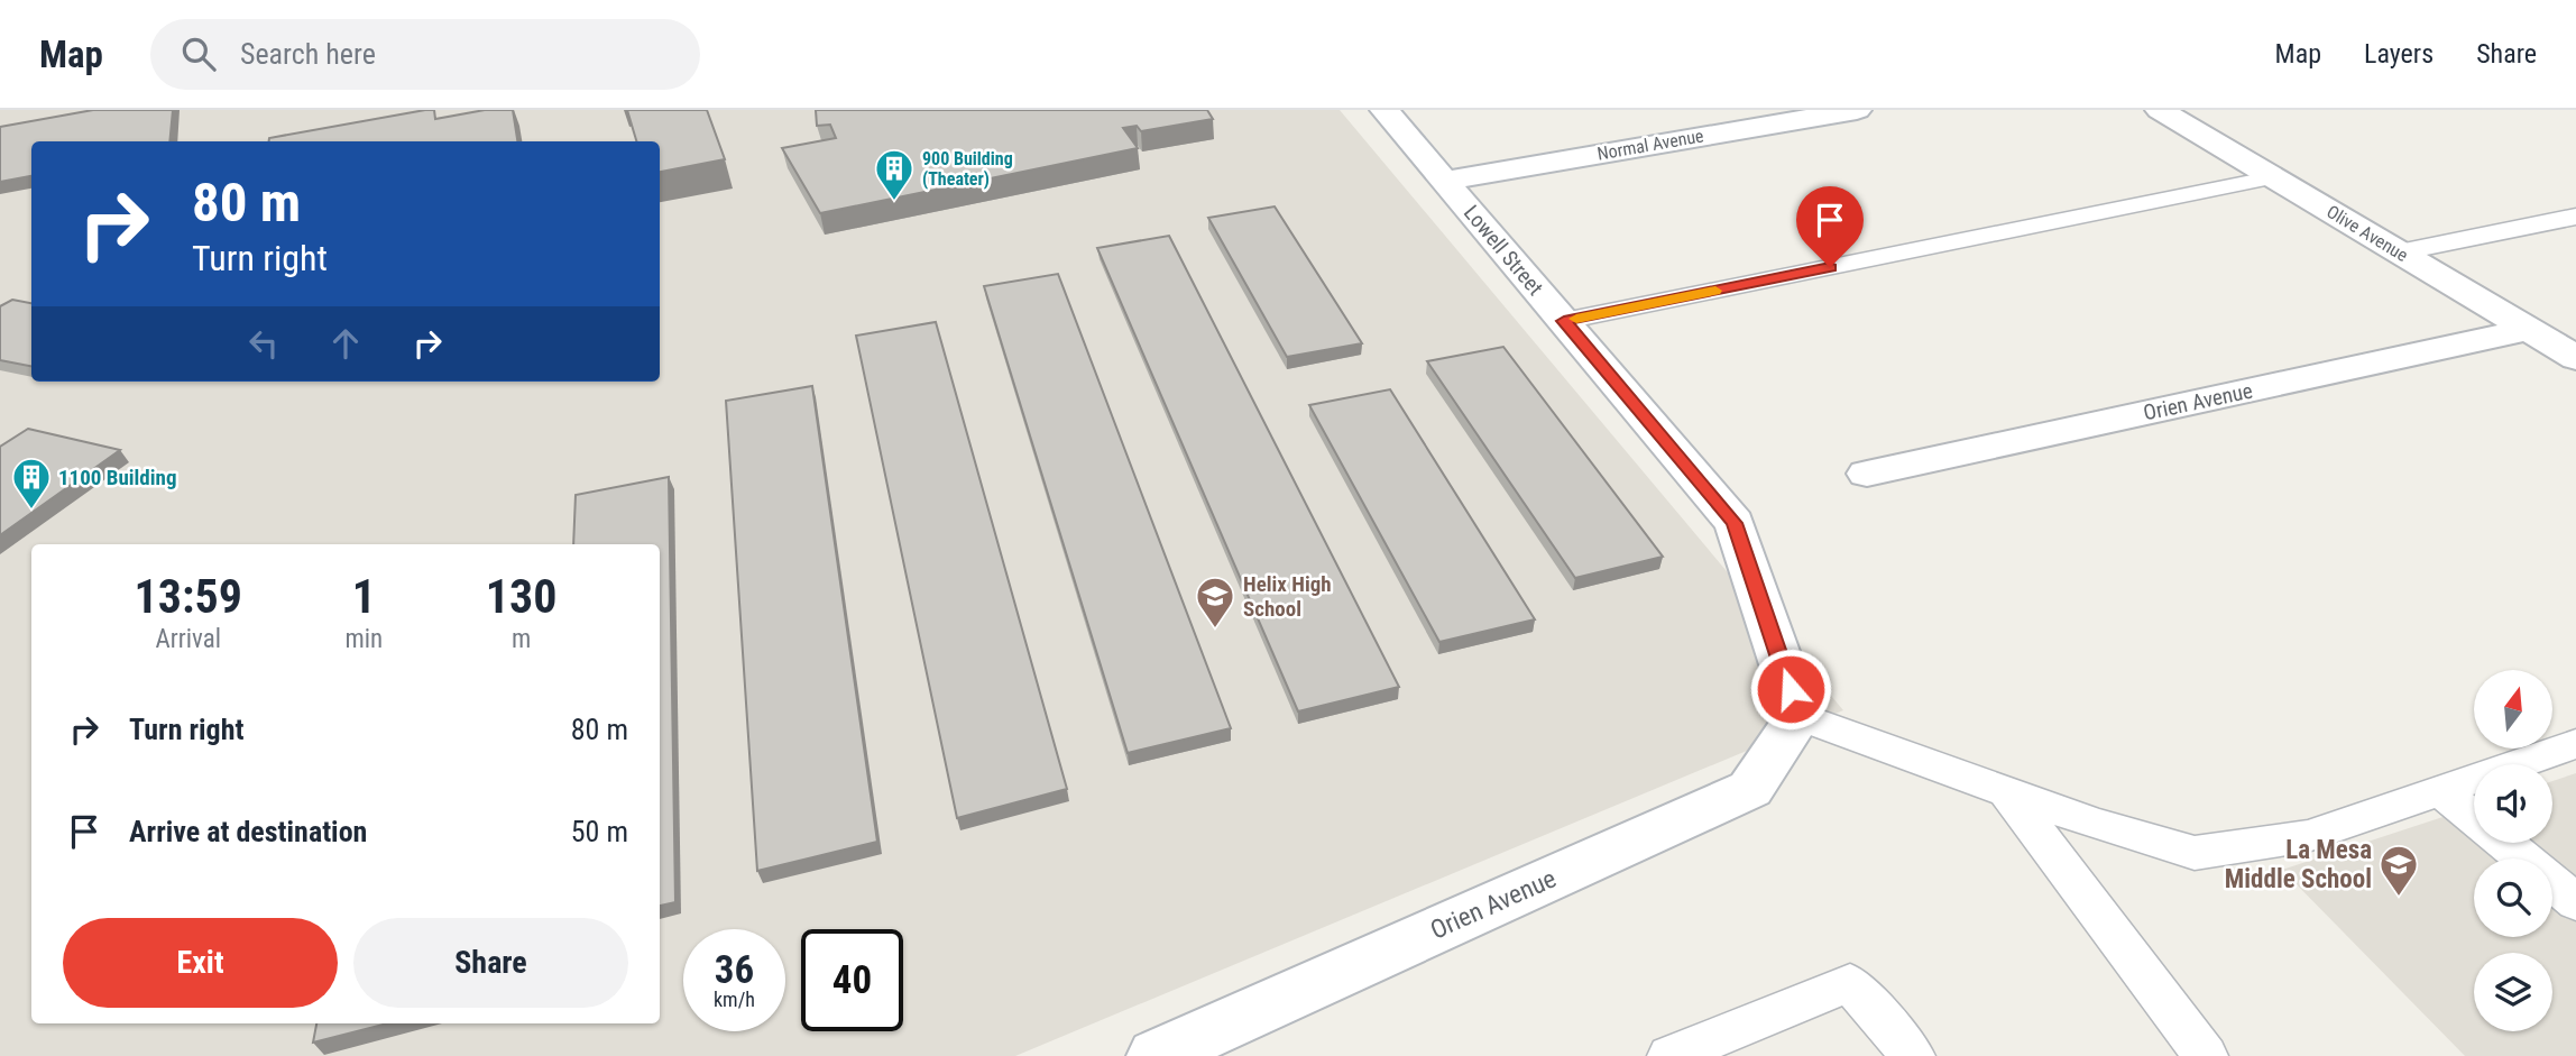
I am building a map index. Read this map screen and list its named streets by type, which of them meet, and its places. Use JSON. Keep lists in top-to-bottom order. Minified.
{"streets":{"street":["Normal Avenue","Olive Avenue","Lowell Street","Orien Avenue"]},"crossings":[["Normal Avenue","Lowell Street"],["Olive Avenue","Orien Avenue"],["Lowell Street","Orien Avenue"]],"places":{"building":["900 Building (Theater)","1100 Building"],"school or university":["Helix High School","La Mesa Middle School"]},"north":"top","page":{"header":"Map","search":"Search here","nav":["Map","Layers","Share"],"turn":["80 m","Turn right"],"eta":["13:59","Arrival","1","min","130","m"],"list":[{"name":"Turn right","value":"80 m"},{"name":"Arrive at destination","value":"50 m"}],"buttons":["Exit","Share"],"speed":"36 km/h","limit":"40"}}
